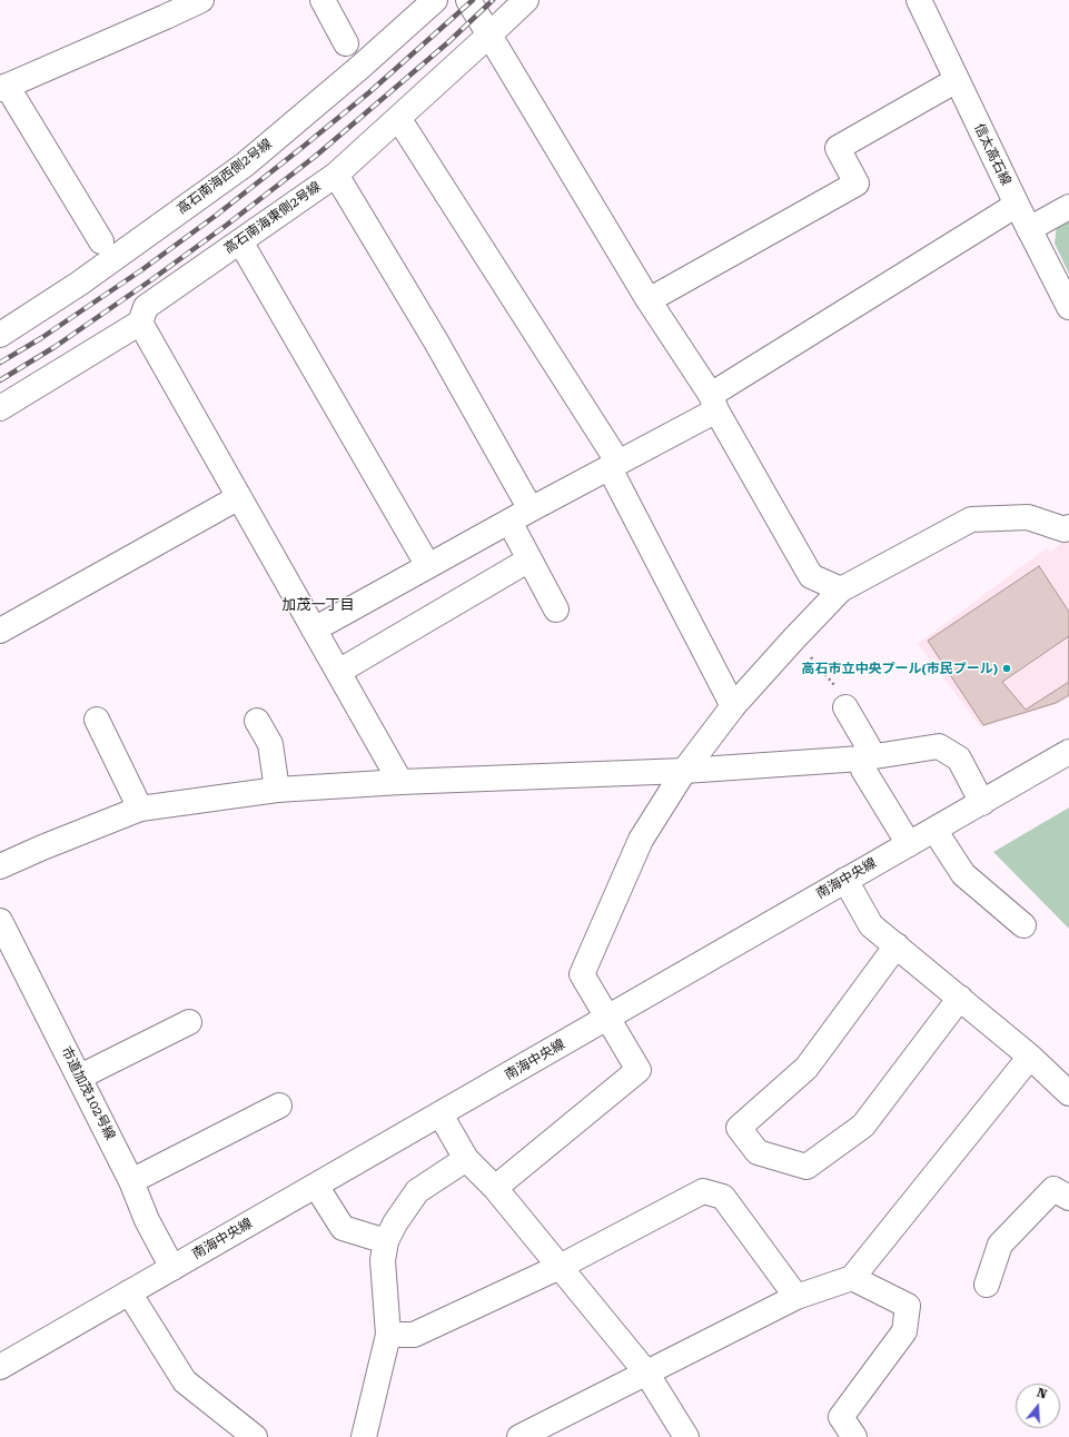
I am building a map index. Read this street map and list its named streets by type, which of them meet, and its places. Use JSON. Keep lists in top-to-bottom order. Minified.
{"streets":{"street":["信太高石線","高石南海西側2号線","高石南海東側2号線","南海中央線","市道加茂102号線"]},"crossings":[["南海中央線","市道加茂102号線"]],"districts":["加茂一丁目"],"places":["高石市立中央プール(市民プール)"],"north":"top"}
